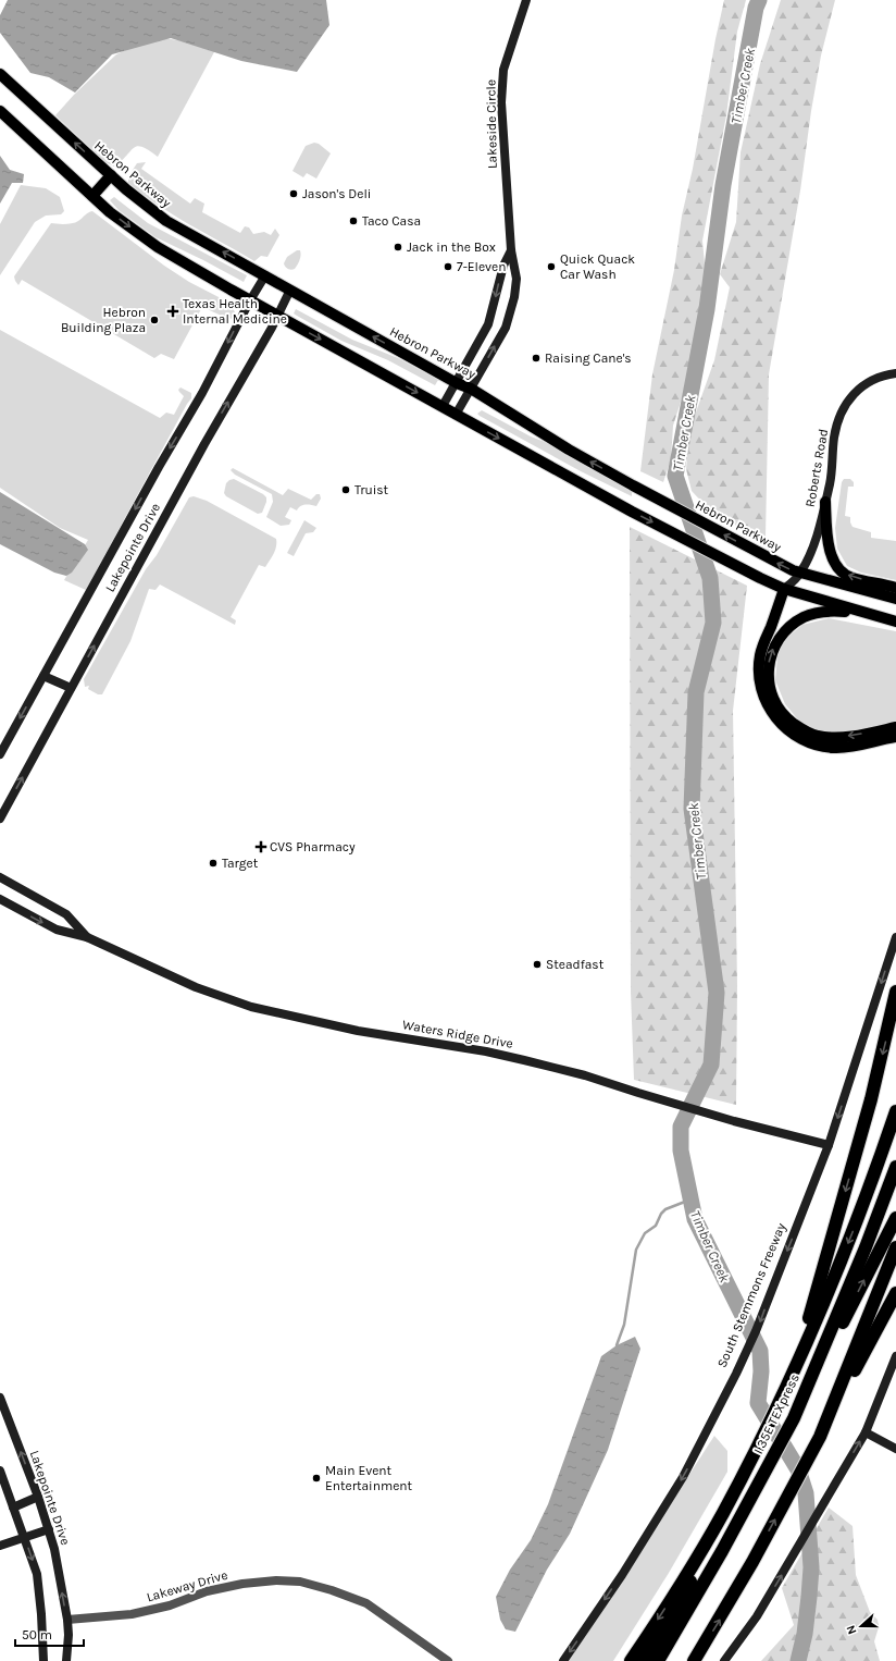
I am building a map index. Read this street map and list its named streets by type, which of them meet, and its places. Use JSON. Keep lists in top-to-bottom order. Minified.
{"streets":{"highway":["I 35E TEXpress"],"main road":["Lakeside Circle","Hebron Parkway","Roberts Road","Lakepointe Drive","Waters Ridge Drive","South Stemmons Freeway"],"street":["Lakeway Drive"]},"crossings":[["Lakeside Circle","Hebron Parkway"],["Hebron Parkway","Roberts Road"],["Hebron Parkway","Lakepointe Drive"],["Lakepointe Drive","Lakeway Drive"],["Waters Ridge Drive","South Stemmons Freeway"]],"one_way":["South Stemmons Freeway"],"water":["Timber Creek"],"places":{"other":["Jason's Deli","Taco Casa","Jack in the Box","7-Eleven","Quick Quack Car Wash","Hebron Building Plaza","Raising Cane's","Truist","Target","Steadfast","Main Event Entertainment"],"health":["Texas Health Internal Medicine","CVS Pharmacy"]},"scale_bar":"50 m","north":"left"}
